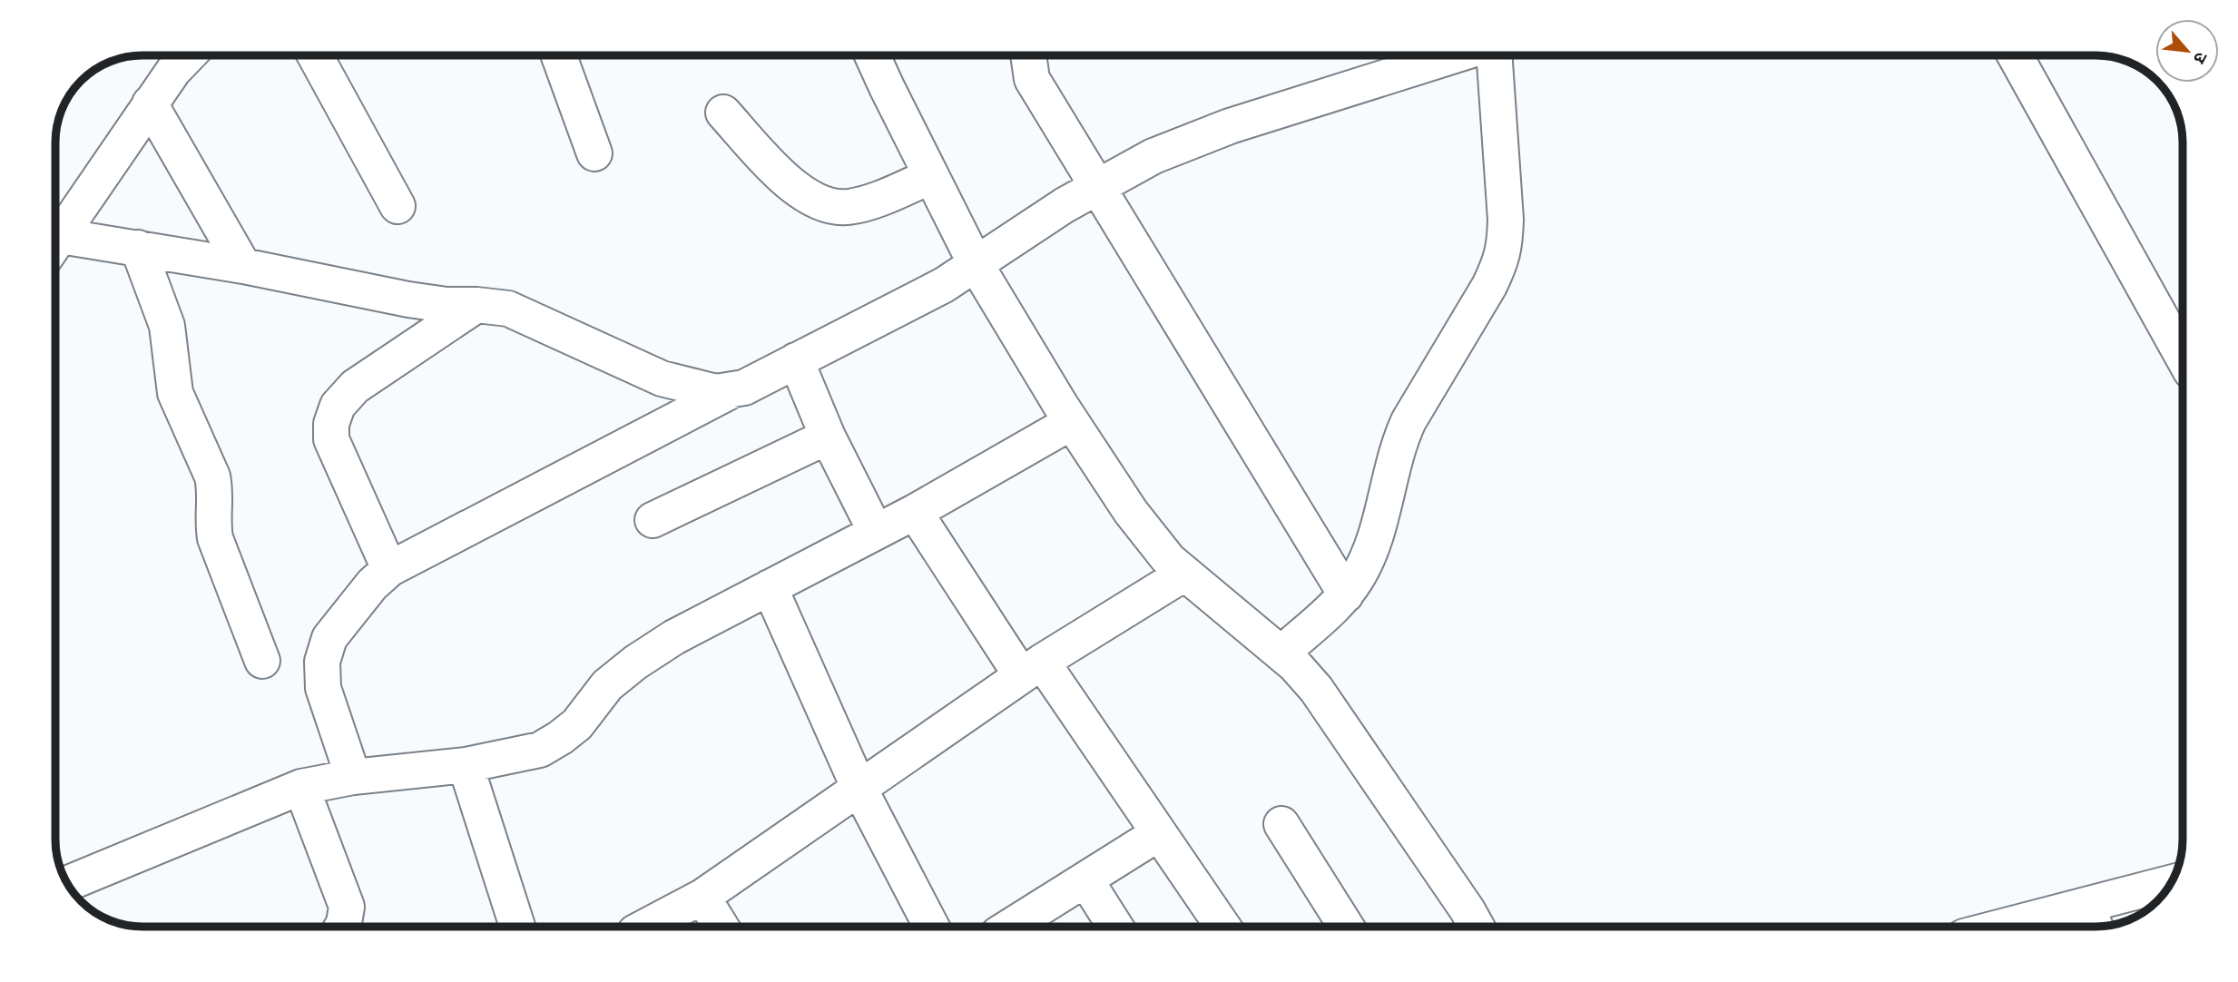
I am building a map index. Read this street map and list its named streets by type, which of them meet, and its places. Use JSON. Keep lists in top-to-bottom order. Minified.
{"north":"bottom right"}
